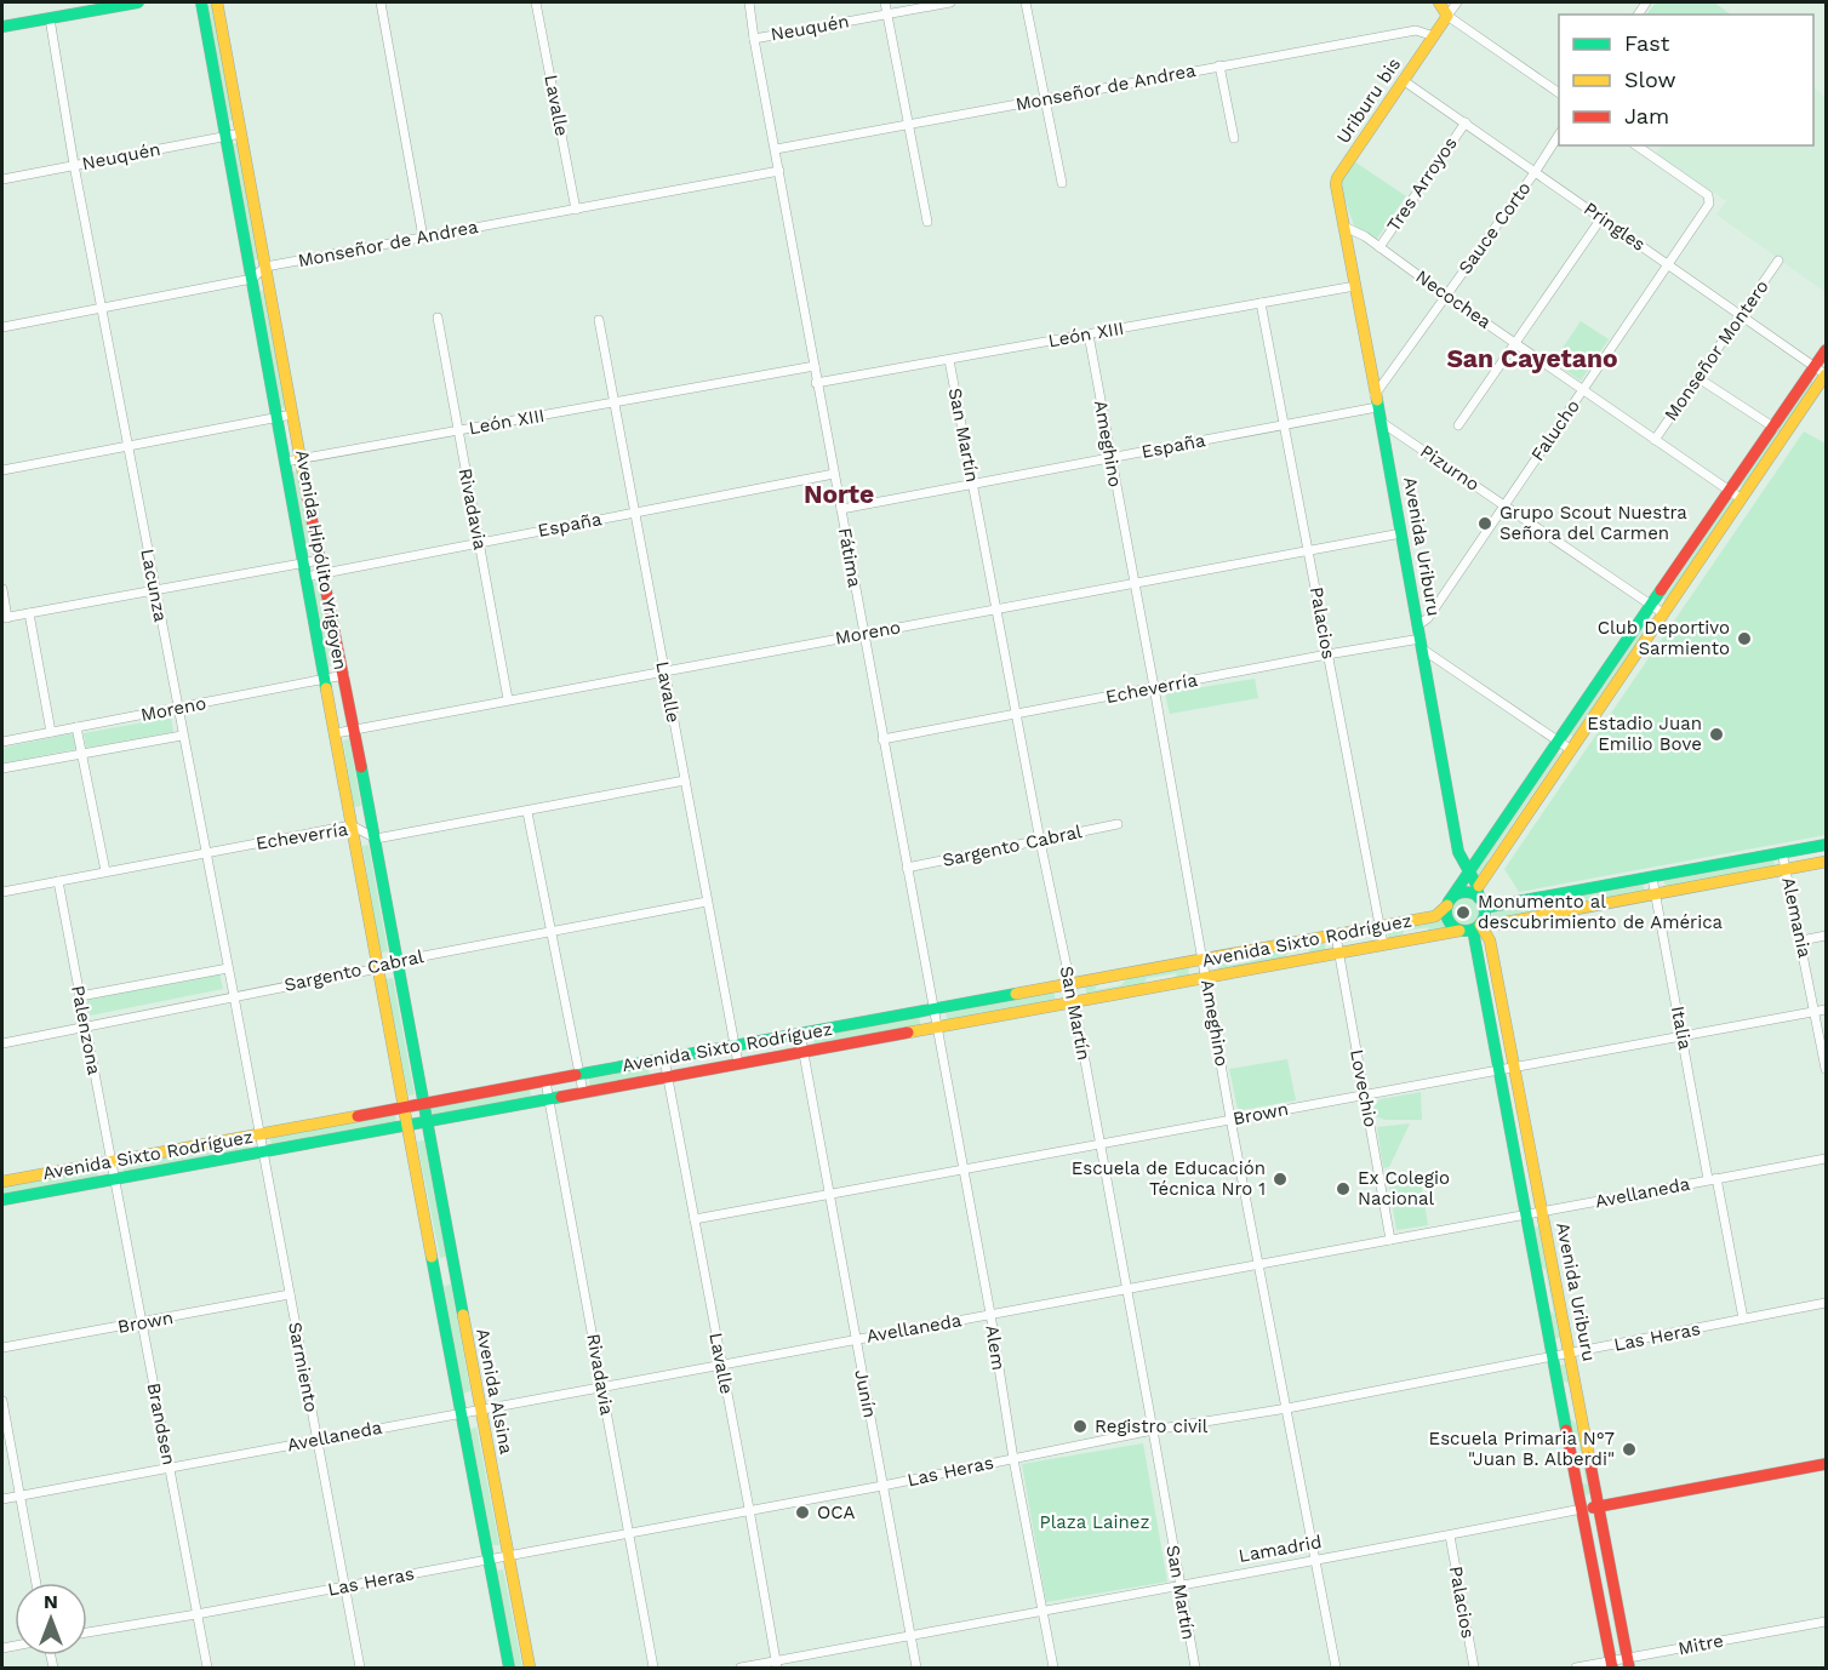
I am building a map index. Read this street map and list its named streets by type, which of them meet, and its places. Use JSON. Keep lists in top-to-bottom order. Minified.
{"streets":{"main road":["Uriburu bis","Avenida Uriburu","Avenida Hipólito Yrigoyen","Avenida Sixto Rodríguez","Avenida Alsina","Lamadrid"],"street":["Neuquén","Monseñor de Andrea","Lavalle","Tres Arroyos","Pringles","Sauce Corto","Necochea","León XIII","Monseñor Montero","Falucho","San Martín","Ameghino","España","Pizurno","Rivadavia","Fátima","Lacunza","Palacios","Moreno","Echeverría","Sargento Cabral","Alemania","Italia","Palenzona","Lovechio","Brown","Avellaneda","Las Heras","Alem","Sarmiento","Junín","Brandsen","Mitre"]},"crossings":[["Neuquén","Fátima"],["Neuquén","Avenida Hipólito Yrigoyen"],["Neuquén","Lacunza"],["Monseñor de Andrea","Uriburu bis"],["Monseñor de Andrea","Lavalle"],["Monseñor de Andrea","Fátima"],["Monseñor de Andrea","Avenida Hipólito Yrigoyen"],["Uriburu bis","Pringles"],["Uriburu bis","Necochea"],["Uriburu bis","Avenida Uriburu"],["Lavalle","León XIII"],["Lavalle","España"],["Lavalle","Moreno"],["Lavalle","Echeverría"],["Lavalle","Sargento Cabral"],["Lavalle","Avenida Sixto Rodríguez"],["Lavalle","Brown"],["Lavalle","Avellaneda"],["Lavalle","Las Heras"],["Lavalle","Lamadrid"],["Tres Arroyos","Pringles"],["Tres Arroyos","Necochea"],["Pringles","Sauce Corto"],["Pringles","Monseñor Montero"],["Pringles","Falucho"],["Sauce Corto","Necochea"],["Sauce Corto","España"],["Sauce Corto","Avenida Uriburu"],["Necochea","Monseñor Montero"],["Necochea","Falucho"],["Necochea","Avenida Uriburu"],["León XIII","San Martín"],["León XIII","Ameghino"],["León XIII","Rivadavia"],["León XIII","Avenida Uriburu"],["León XIII","Fátima"],["León XIII","Avenida Hipólito Yrigoyen"],["León XIII","Palacios"],["Falucho","Pizurno"],["Falucho","Avenida Uriburu"],["San Martín","España"],["San Martín","Moreno"],["San Martín","Echeverría"],["San Martín","Sargento Cabral"],["San Martín","Avenida Sixto Rodríguez"],["San Martín","Brown"],["San Martín","Avellaneda"],["San Martín","Las Heras"],["San Martín","Lamadrid"],["Ameghino","España"],["Ameghino","Moreno"],["Ameghino","Echeverría"],["Ameghino","Avenida Sixto Rodríguez"],["Ameghino","Brown"],["Ameghino","Avellaneda"],["Ameghino","Las Heras"],["Ameghino","Lamadrid"],["España","Rivadavia"],["España","Avenida Uriburu"],["España","Fátima"],["España","Avenida Hipólito Yrigoyen"],["España","Lacunza"],["España","Palacios"],["Pizurno","Avenida Uriburu"],["Rivadavia","Moreno"],["Rivadavia","Avenida Sixto Rodríguez"],["Rivadavia","Avellaneda"],["Rivadavia","Las Heras"],["Avenida Uriburu","Moreno"],["Avenida Uriburu","Echeverría"],["Avenida Uriburu","Avenida Sixto Rodríguez"],["Avenida Uriburu","Brown"],["Avenida Uriburu","Avellaneda"],["Avenida Uriburu","Las Heras"],["Avenida Uriburu","Lamadrid"],["Avenida Uriburu","Mitre"],["Fátima","Moreno"],["Fátima","Echeverría"],["Fátima","Sargento Cabral"],["Fátima","Avenida Sixto Rodríguez"],["Fátima","Alem"],["Avenida Hipólito Yrigoyen","Moreno"],["Avenida Hipólito Yrigoyen","Echeverría"],["Avenida Hipólito Yrigoyen","Sargento Cabral"],["Avenida Hipólito Yrigoyen","Avenida Sixto Rodríguez"],["Avenida Hipólito Yrigoyen","Avenida Alsina"],["Lacunza","Moreno"],["Lacunza","Echeverría"],["Lacunza","Sargento Cabral"],["Lacunza","Avenida Sixto Rodríguez"],["Lacunza","Sarmiento"],["Palacios","Moreno"],["Palacios","Echeverría"],["Palacios","Avenida Sixto Rodríguez"],["Palacios","Lamadrid"],["Echeverría","Palenzona"],["Sargento Cabral","Palenzona"],["Alemania","Brown"],["Avenida Sixto Rodríguez","Palenzona"],["Avenida Sixto Rodríguez","Lovechio"],["Avenida Sixto Rodríguez","Alem"],["Avenida Sixto Rodríguez","Sarmiento"],["Avenida Sixto Rodríguez","Avenida Alsina"],["Avenida Sixto Rodríguez","Junín"],["Avenida Sixto Rodríguez","Brandsen"],["Italia","Brown"],["Italia","Avellaneda"],["Italia","Las Heras"],["Palenzona","Brandsen"],["Lovechio","Brown"],["Lovechio","Avellaneda"],["Brown","Alem"],["Brown","Sarmiento"],["Brown","Junín"],["Brown","Brandsen"],["Avellaneda","Alem"],["Avellaneda","Sarmiento"],["Avellaneda","Avenida Alsina"],["Avellaneda","Junín"],["Avellaneda","Brandsen"],["Las Heras","Alem"],["Las Heras","Sarmiento"],["Las Heras","Avenida Alsina"],["Las Heras","Junín"],["Las Heras","Brandsen"],["Alem","Lamadrid"],["Junín","Lamadrid"]],"districts":["San Cayetano","Norte"],"parks":["Plaza Lainez"],"places":["Grupo Scout Nuestra Señora del Carmen","Club Deportivo Sarmiento","Estadio Juan Emilio Bove","Monumento al descubrimiento de América","Escuela de Educación Técnica Nro 1","Ex Colegio Nacional","Registro civil","Escuela Primaria N°7 \"Juan B. Alberdi\"","OCA"],"legend":["Fast","Slow","Jam"],"north":"top"}
